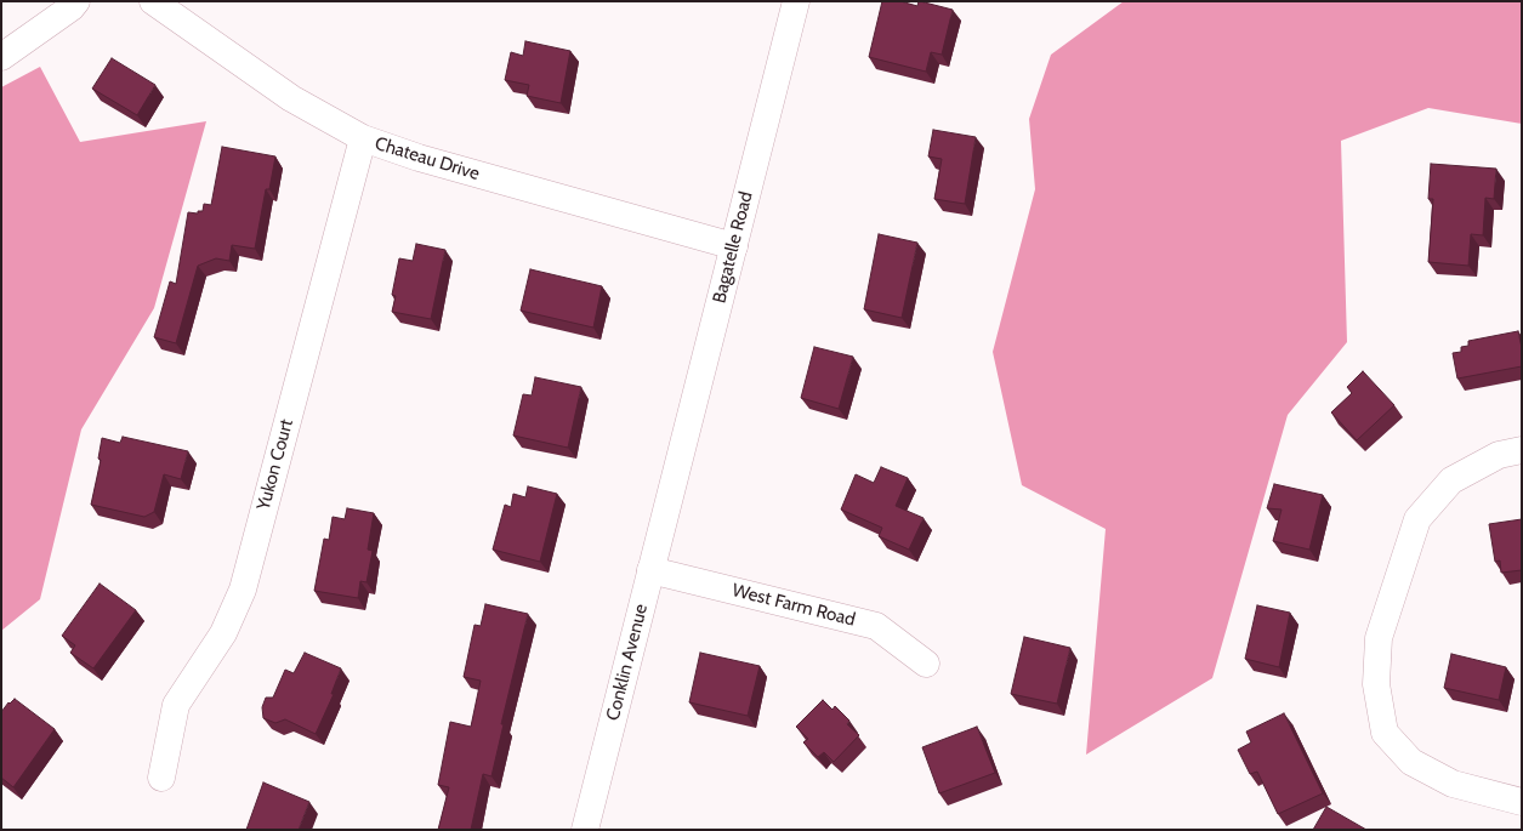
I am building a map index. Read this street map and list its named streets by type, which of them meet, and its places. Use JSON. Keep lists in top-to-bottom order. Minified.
{"streets":{"street":["Chateau Drive","Bagatelle Road","Yukon Court","West Farm Road","Conklin Avenue"]},"crossings":[["Chateau Drive","Bagatelle Road"],["Chateau Drive","Yukon Court"],["Bagatelle Road","Conklin Avenue"],["West Farm Road","Conklin Avenue"]]}
